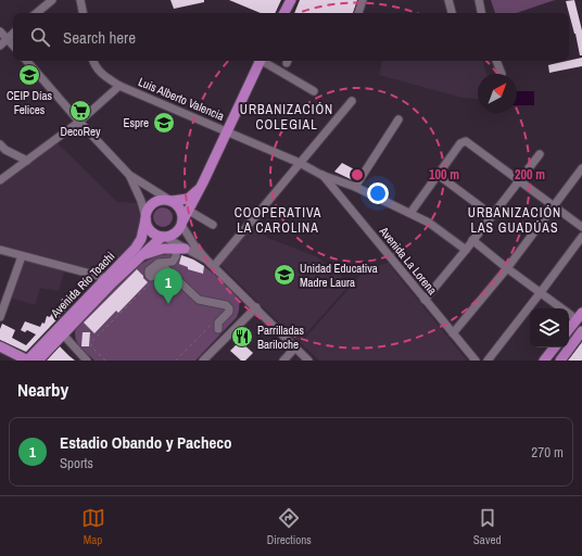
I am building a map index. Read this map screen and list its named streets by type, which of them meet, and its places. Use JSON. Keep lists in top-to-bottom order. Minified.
{"streets":{"main road":["Avenida Río Toachi"],"street":["Luis Alberto Valencia","Avenida La Lorena"]},"crossings":[["Luis Alberto Valencia","Avenida La Lorena"]],"districts":["URBANIZACIÓN COLEGIAL","COOPERATIVA LA CAROLINA","URBANIZACIÓN LAS GUADÚAS"],"places":{"school or university":["CEIP Días Felices","Espre","Unidad Educativa Madre Laura"],"supermarket":["DecoRey"],"restaurant":["Parrilladas Bariloche"]},"north":"top right","page":{"search":"Search here","pins":"1","heading":"Nearby","list":[{"mark":"1","name":"Estadio Obando y Pacheco","note":"Sports","value":"270 m"}],"nav":["Map","Directions","Saved"]},"rings":["100 m","200 m"]}
